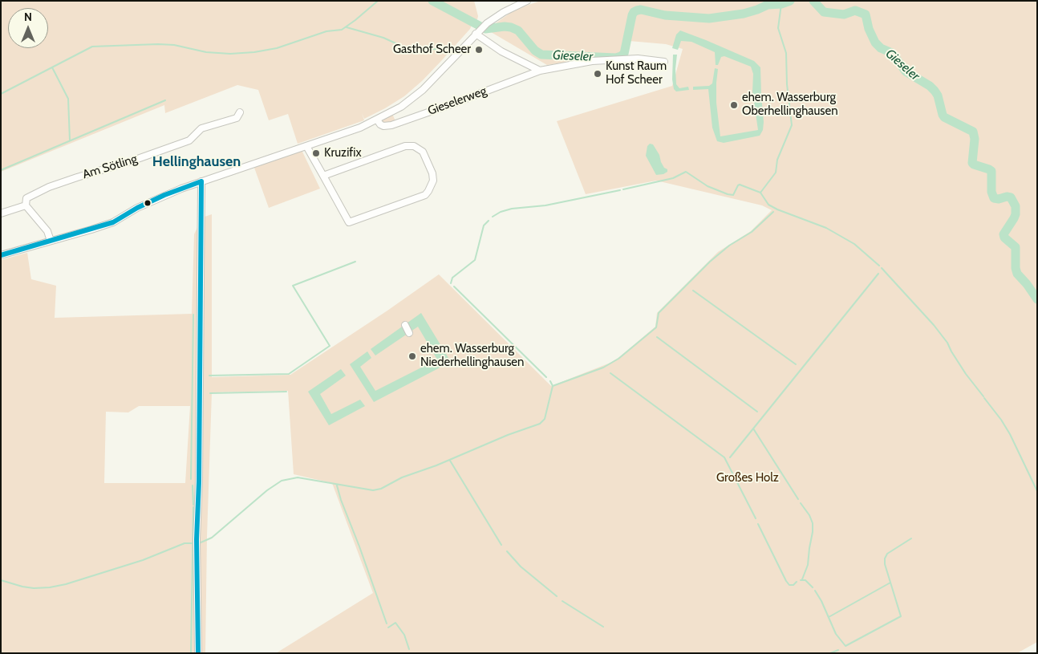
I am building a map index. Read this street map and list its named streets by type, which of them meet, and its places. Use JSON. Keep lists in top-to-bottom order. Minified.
{"streets":{"street":["Gieselerweg","Am Sötling"]},"districts":["Hellinghausen"],"water":["Gieseler"],"parks":["Großes Holz"],"places":["Gasthof Scheer","Kunst Raum Hof Scheer","ehem. Wasserburg Oberhellinghausen","Kruzifix","ehem. Wasserburg Niederhellinghausen"],"north":"top"}
